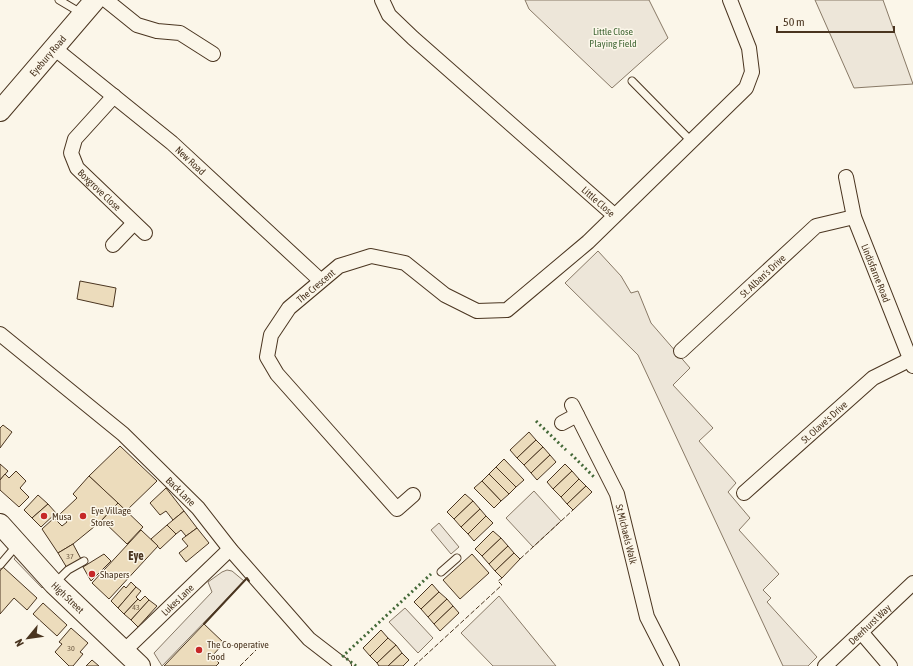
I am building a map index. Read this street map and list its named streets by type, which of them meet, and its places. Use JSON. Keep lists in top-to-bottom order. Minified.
{"streets":{"street":["Eyebury Road","New Road","Boxgrove Close","Little Close","Lindisfarne Road","St. Alban's Drive","The Crescent","St. Olave's Drive","Back Lane","St Michaels Walk","High Street","Lukes Lane","Deerhurst Way"]},"crossings":[["Eyebury Road","New Road"],["New Road","Boxgrove Close"],["New Road","The Crescent"],["Little Close","The Crescent"],["Lindisfarne Road","St. Alban's Drive"],["Lindisfarne Road","St. Olave's Drive"],["Back Lane","Lukes Lane"],["High Street","Lukes Lane"]],"districts":["Eye"],"parks":["Little Close Playing Field"],"places":["Musa","Eye Village Stores","Shapers","The Co-operative Food"],"house_numbers":["37","43","30"],"scale_bar":"50 m","north":"bottom left"}
